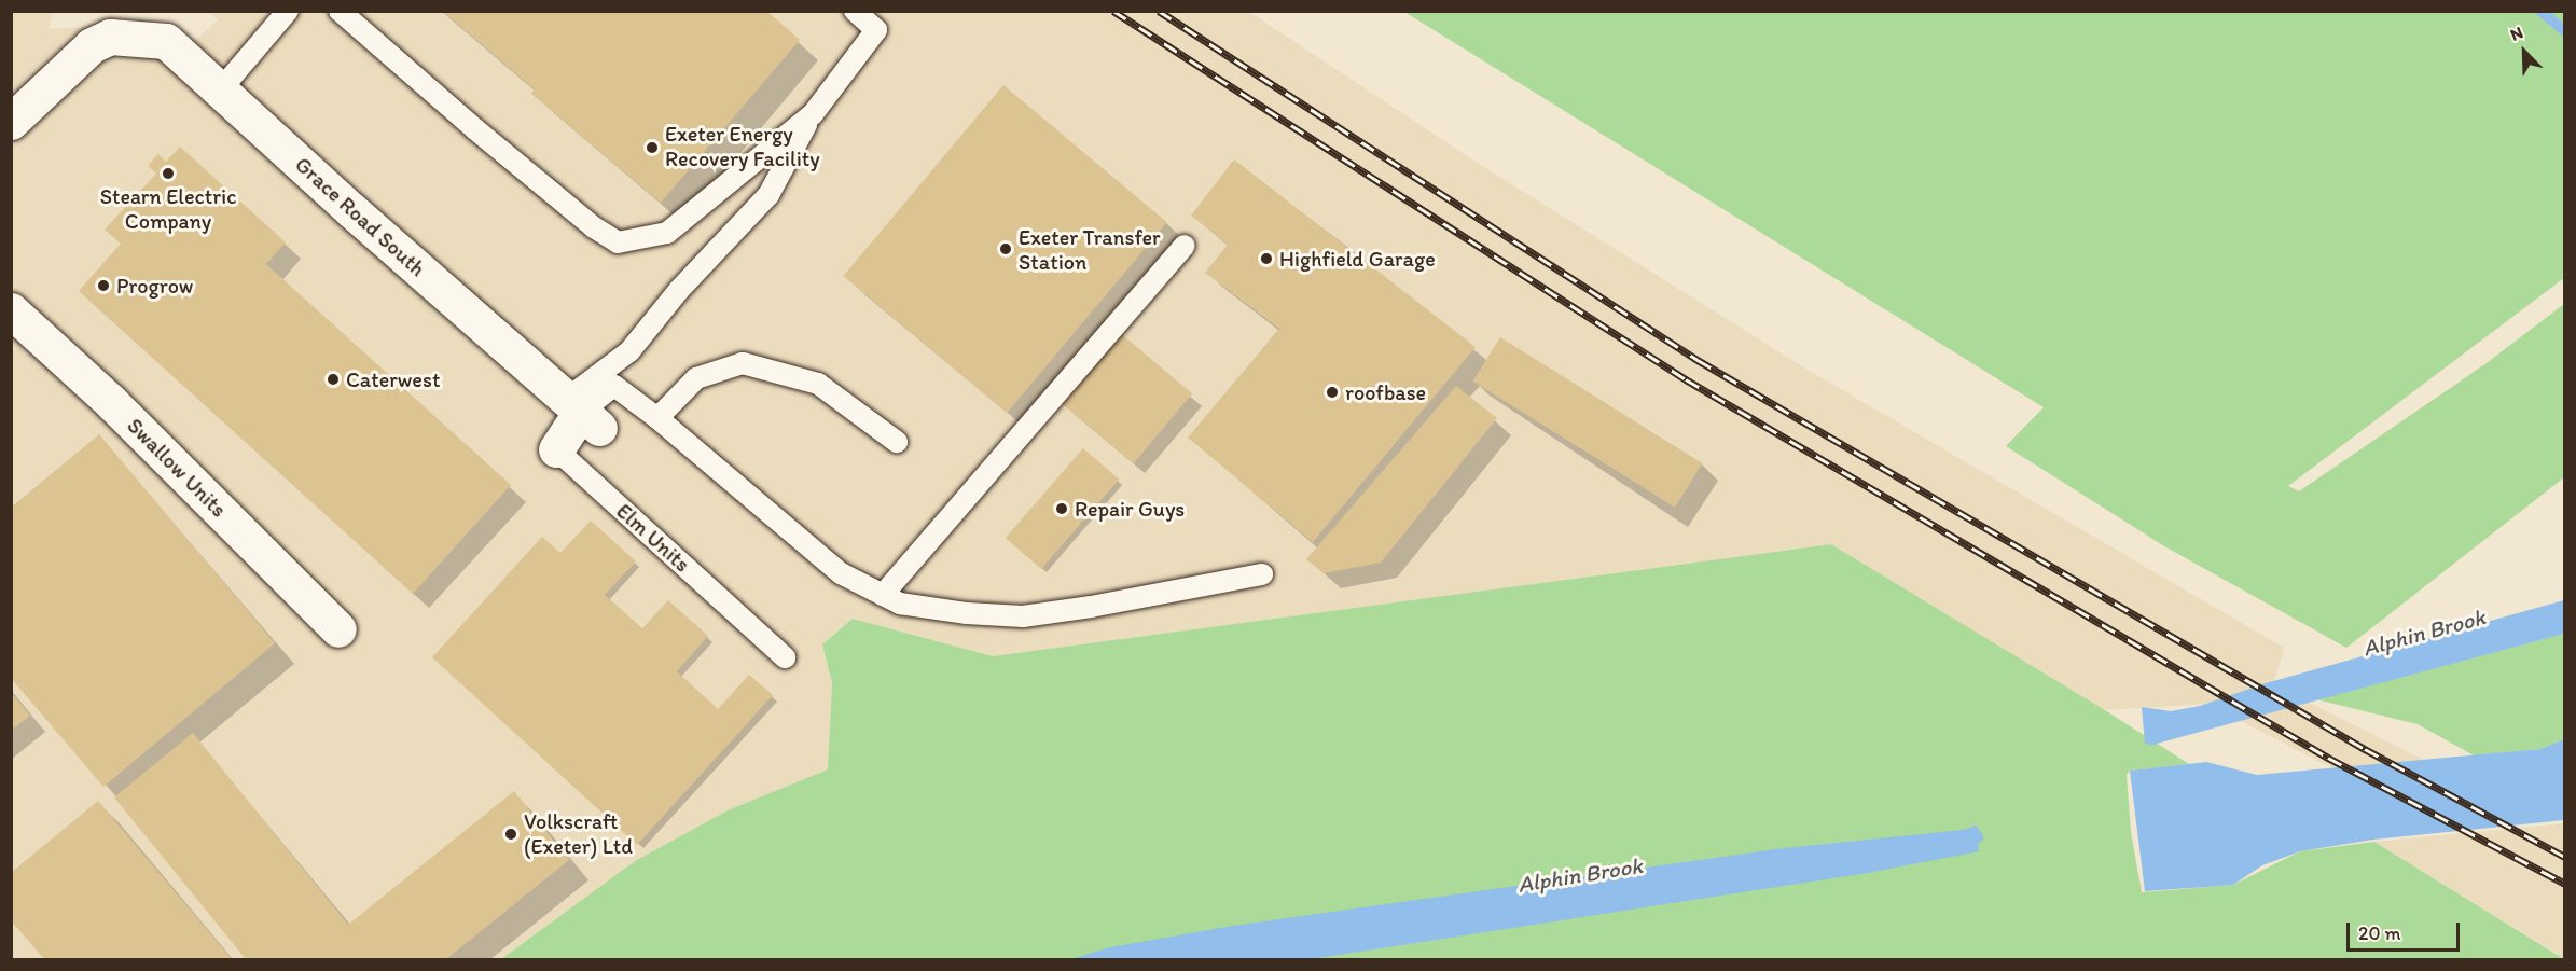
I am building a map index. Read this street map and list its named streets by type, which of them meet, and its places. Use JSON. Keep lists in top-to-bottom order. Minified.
{"streets":{"street":["Grace Road South","Swallow Units","Elm Units"]},"crossings":[["Grace Road South","Elm Units"]],"water":["Alphin Brook"],"places":["Exeter Energy Recovery Facility","Stearn Electric Company","Exeter Transfer Station","Highfield Garage","Progrow","Caterwest","roofbase","Repair Guys","Volkscraft (Exeter) Ltd"],"scale_bar":"20 m","north":"top left"}
